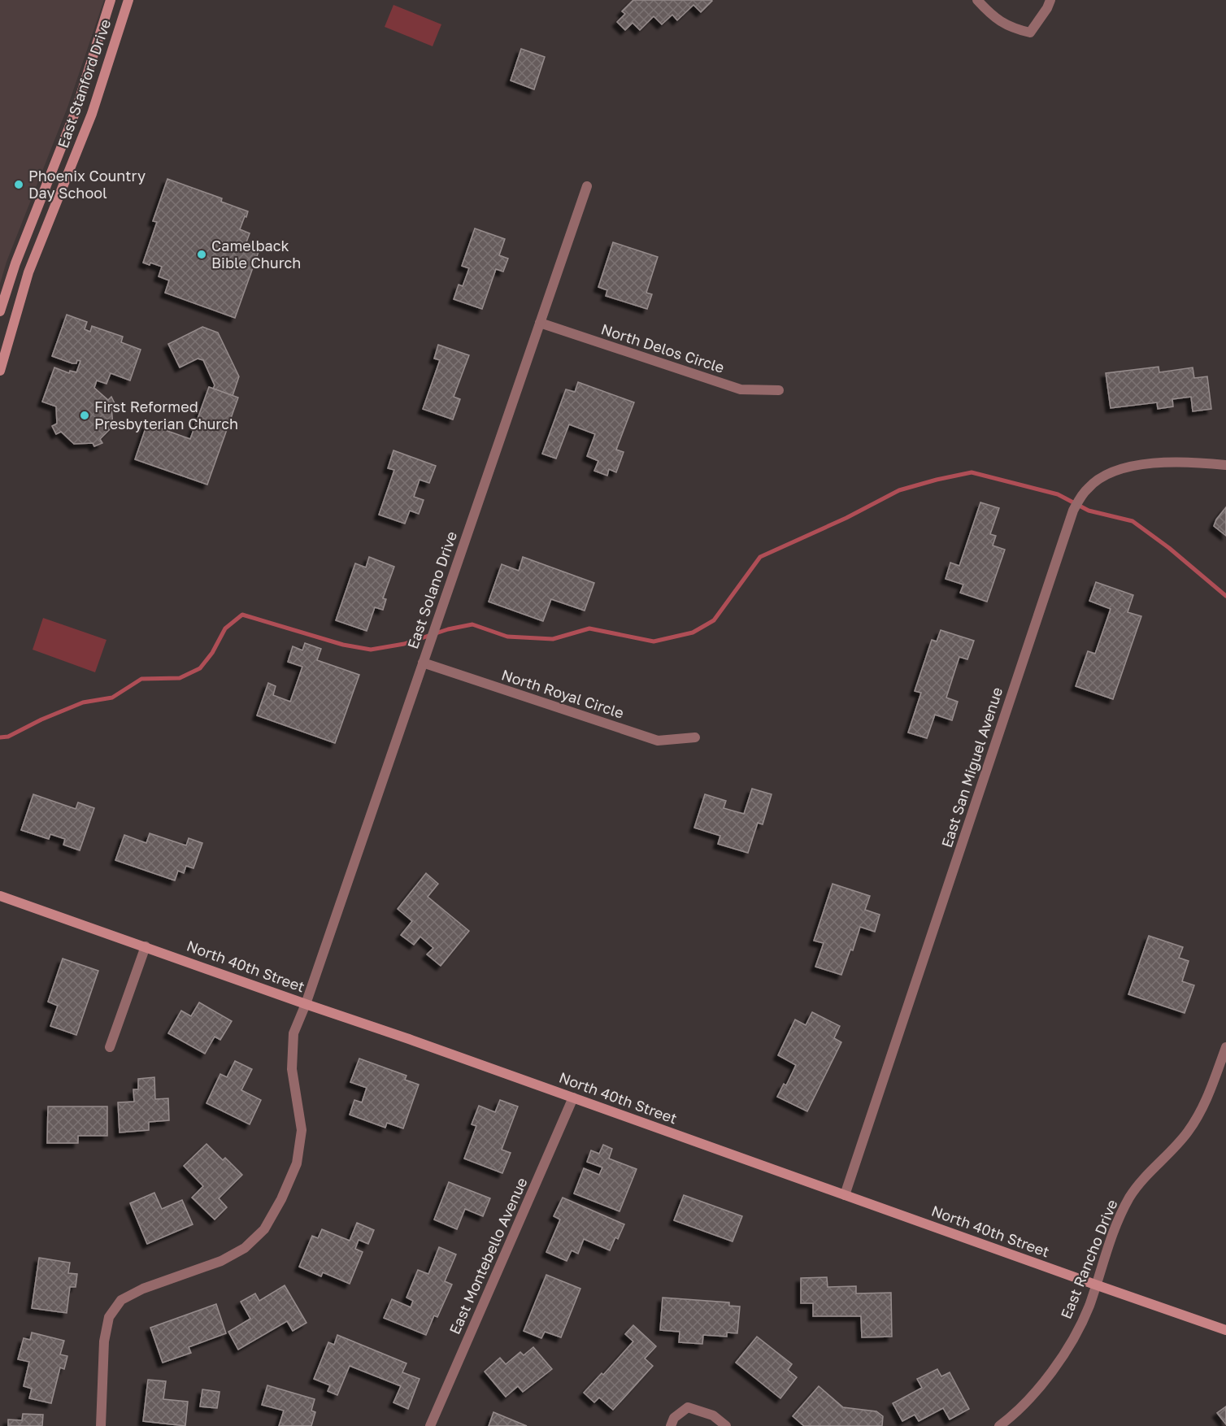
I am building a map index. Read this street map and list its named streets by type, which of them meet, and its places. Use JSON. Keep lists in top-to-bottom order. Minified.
{"streets":{"street":["East Stanford Drive","North Delos Circle","East Solano Drive","North Royal Circle","East San Miguel Avenue","North 40th Street","East Montebello Avenue","East Rancho Drive"]},"crossings":[["North Delos Circle","East Solano Drive"],["East Solano Drive","North Royal Circle"],["East Solano Drive","North 40th Street"],["East San Miguel Avenue","North 40th Street"],["North 40th Street","East Montebello Avenue"],["North 40th Street","East Rancho Drive"]],"places":["Phoenix Country Day School","Camelback Bible Church","First Reformed Presbyterian Church"]}
